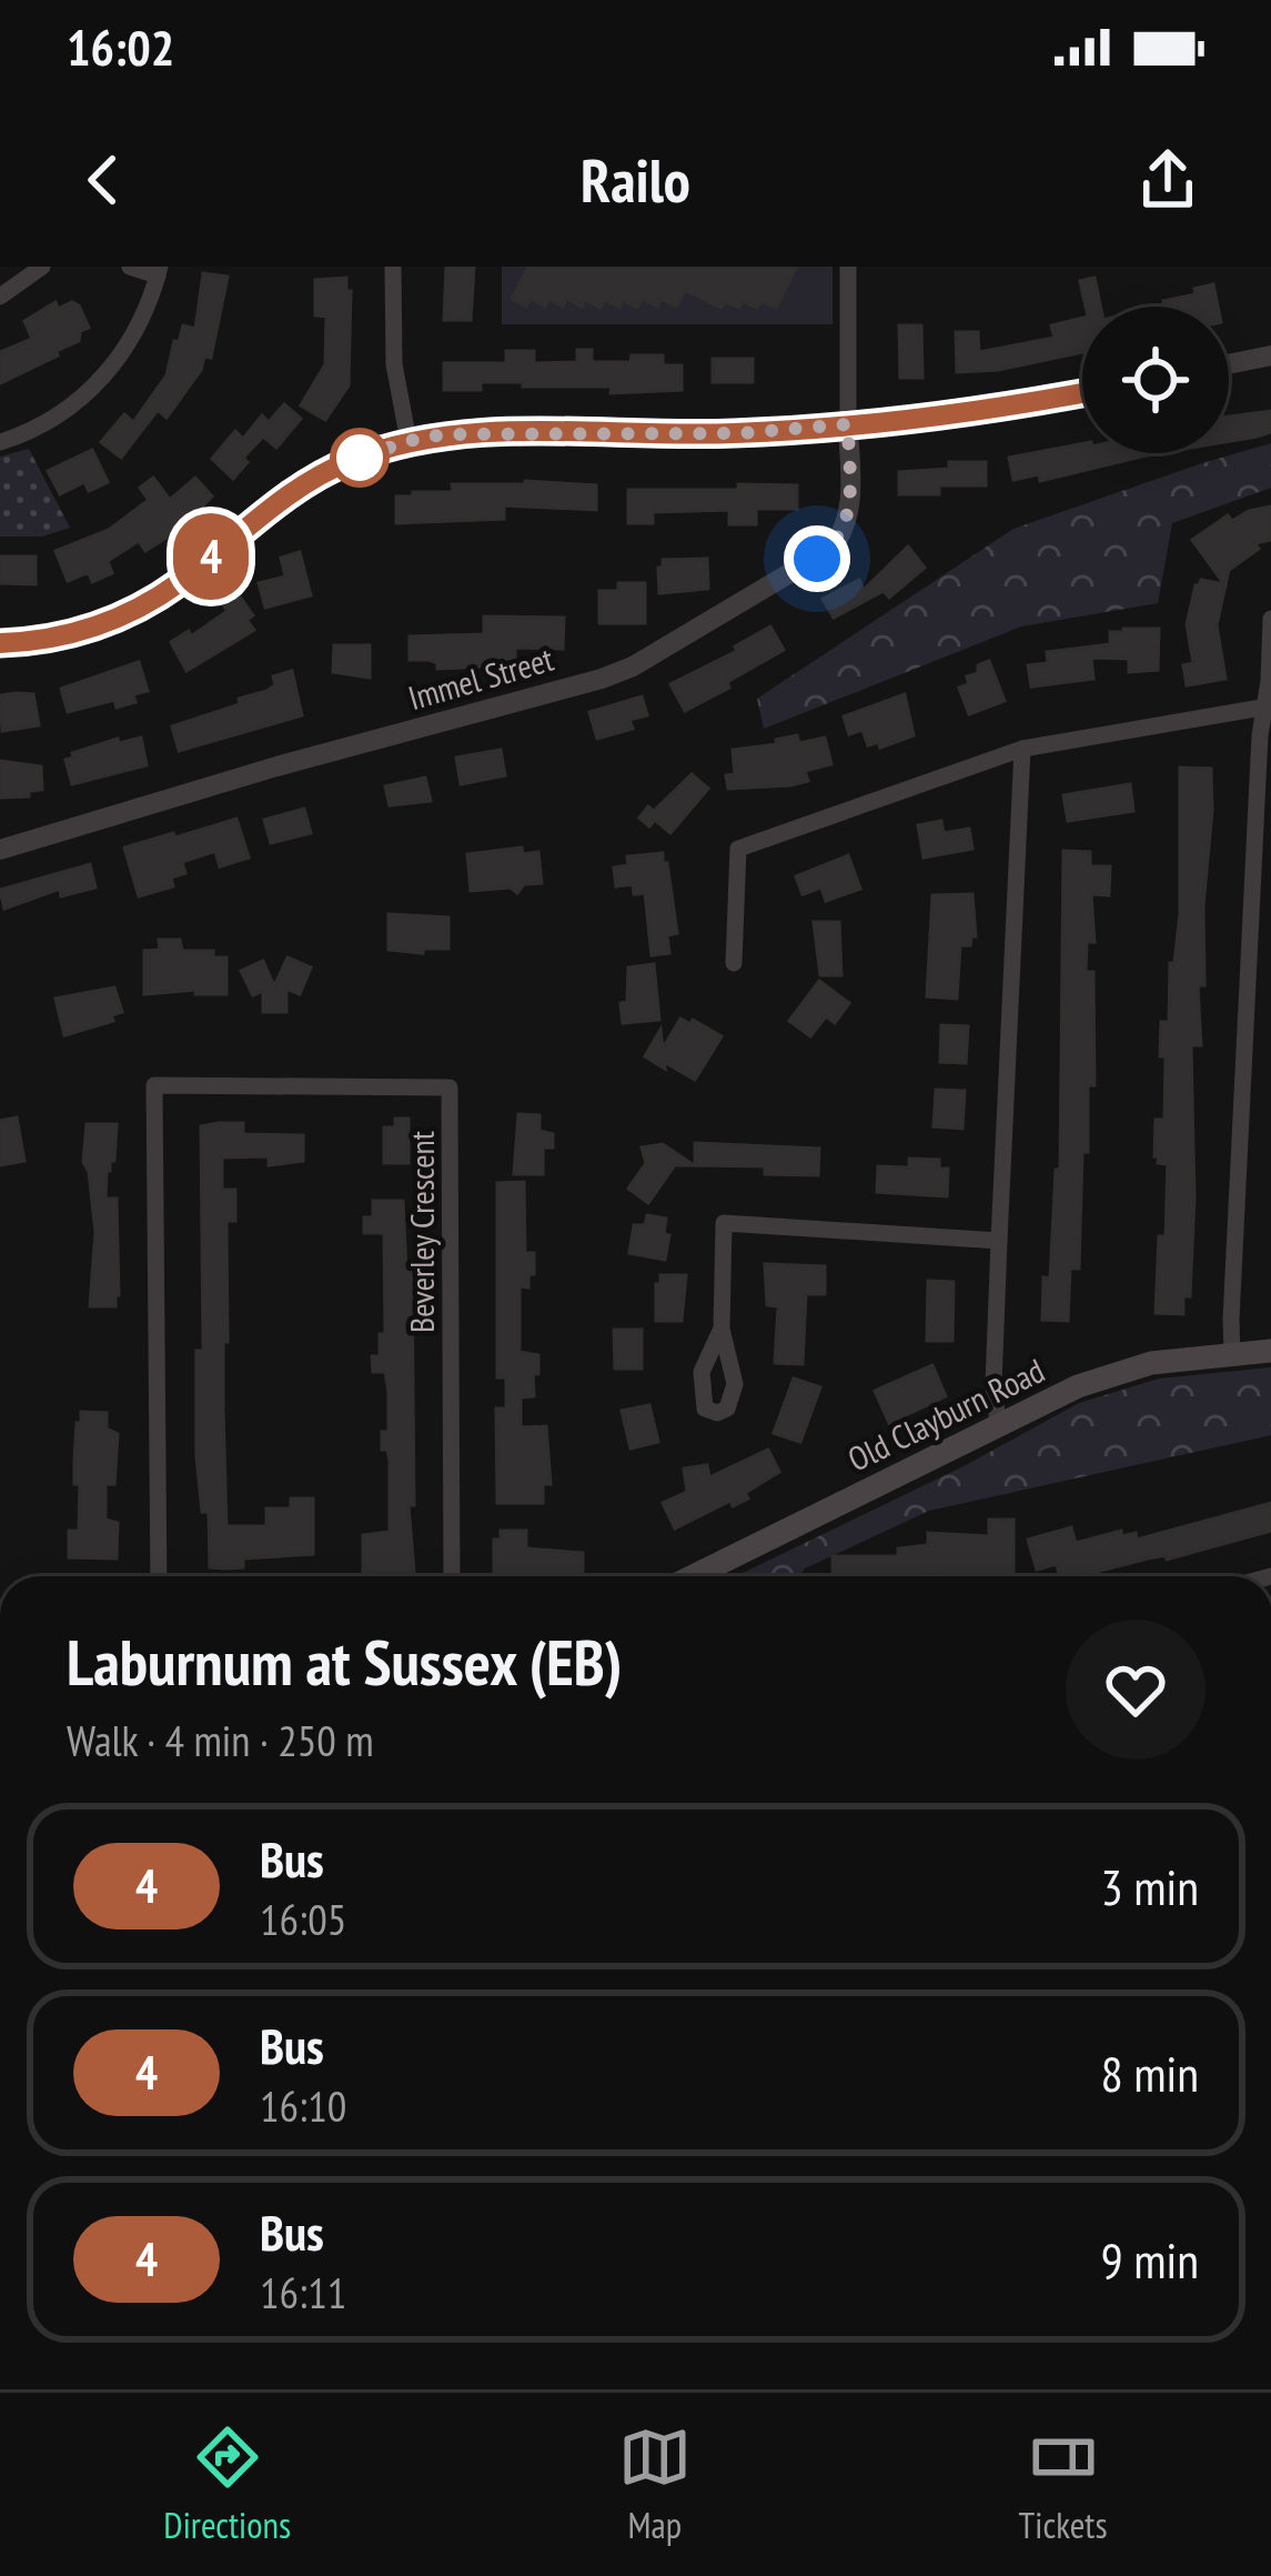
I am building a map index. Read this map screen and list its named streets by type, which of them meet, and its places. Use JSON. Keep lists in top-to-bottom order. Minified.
{"streets":{"main road":["Old Clayburn Road"],"street":["Immel Street","Beverley Crescent"]},"lines":["bus line 4"],"page":{"status":"16:02","header":"Railo","on_map":"4","heading":["Laburnum at Sussex (EB)","Walk · 4 min · 250 m"],"list":[{"mark":"4","name":"Bus","note":"16:05","value":"3 min"},{"mark":"4","name":"Bus","note":"16:10","value":"8 min"},{"mark":"4","name":"Bus","note":"16:11","value":"9 min"}],"tabs":["Directions","Map","Tickets"]}}
